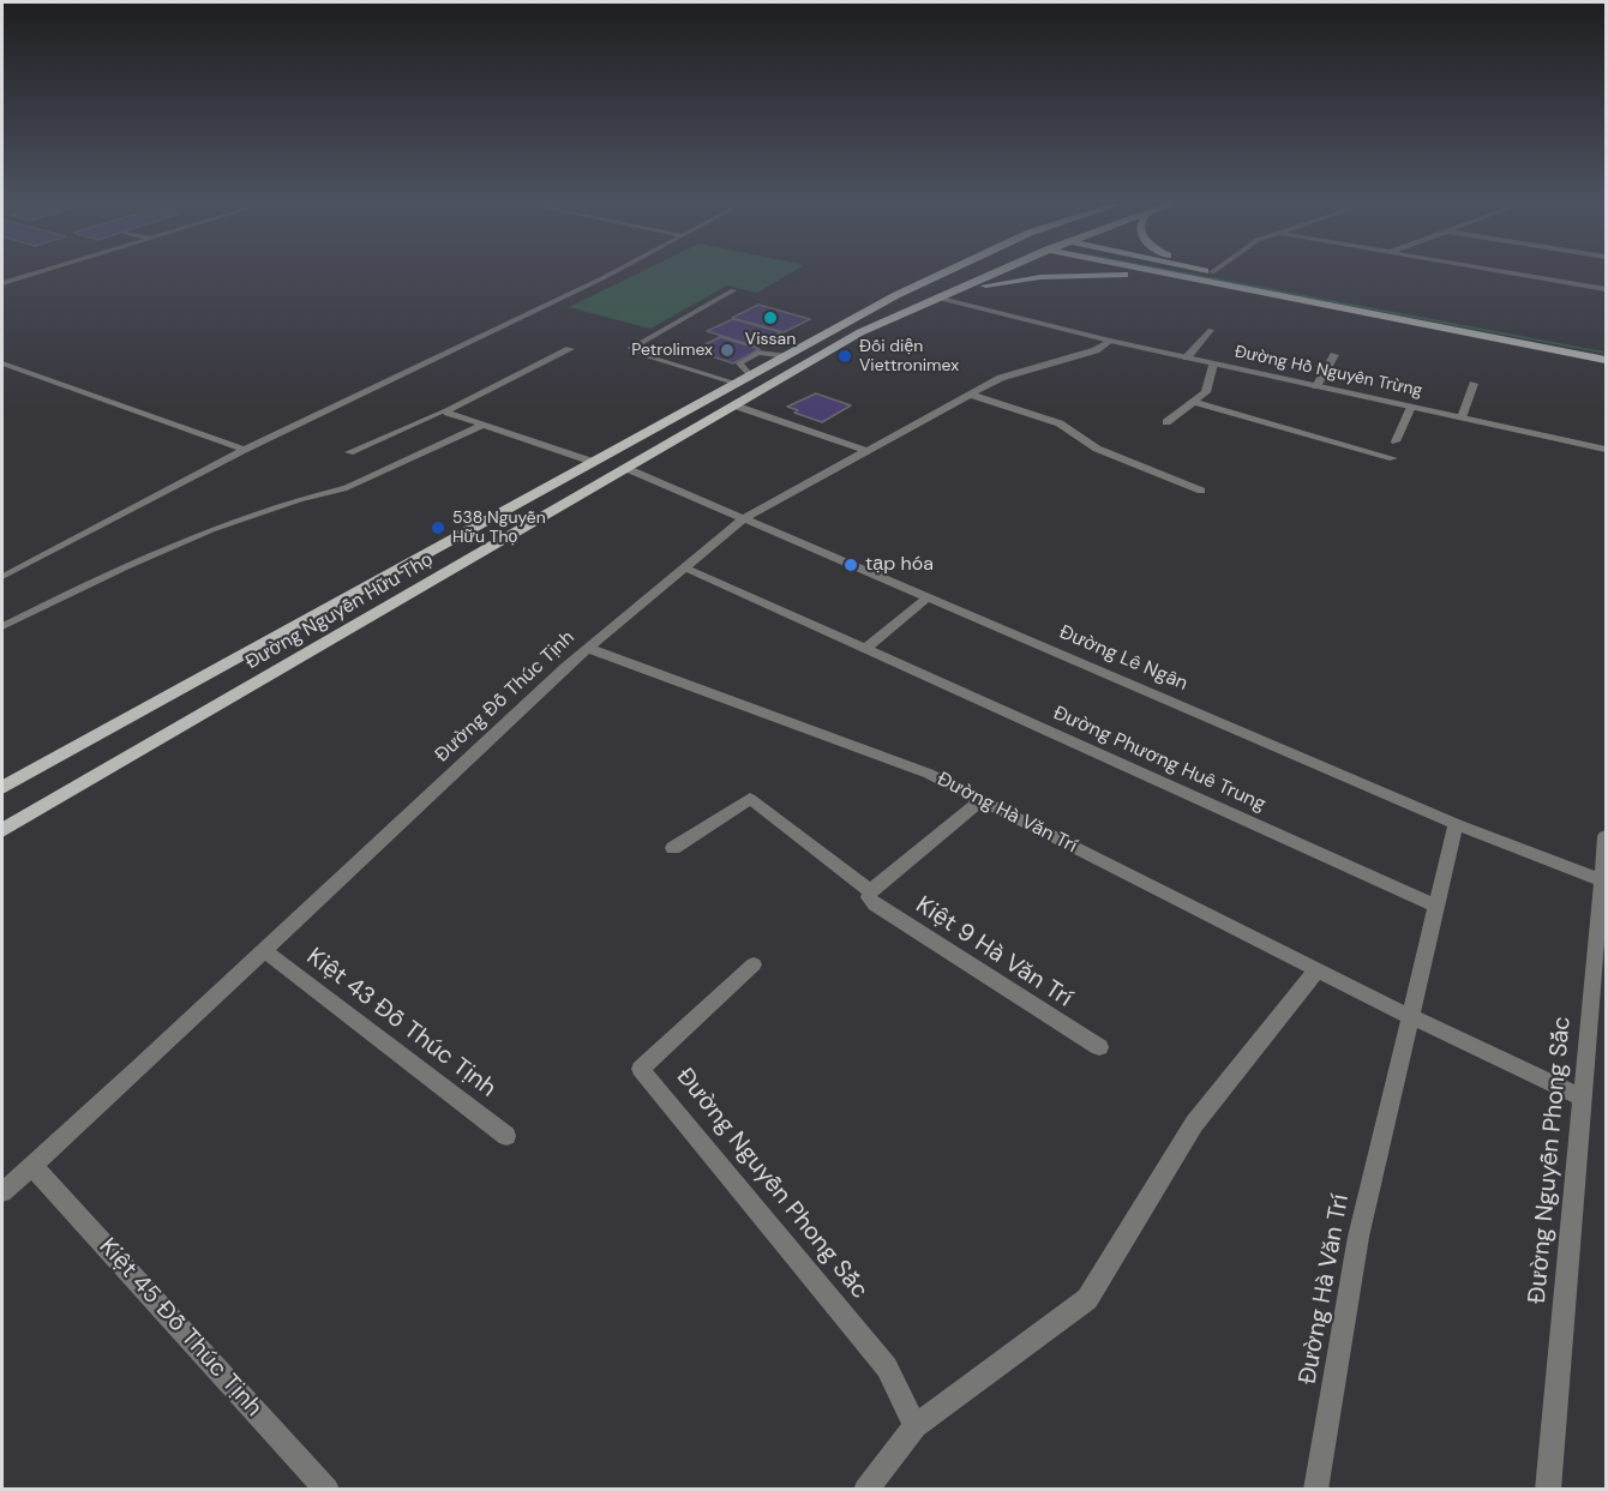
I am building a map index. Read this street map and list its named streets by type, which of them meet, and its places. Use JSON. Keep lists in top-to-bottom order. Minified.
{"streets":{"main road":["Đường Nguyễn Hữu Thọ"],"street":["Đường Hồ Nguyên Trừng","Đường Lê Ngân","Đường Đỗ Thúc Tịnh","Đường Phương Huê Trung","Đường Hà Văn Trí","Kiệt 9 Hà Văn Trí","Kiệt 43 Đỗ Thúc Tịnh","Đường Nguyễn Phong Sắc","Kiệt 45 Đỗ Thúc Tịnh"]},"crossings":[["Đường Hồ Nguyên Trừng","Đường Nguyễn Hữu Thọ"],["Đường Hồ Nguyên Trừng","Đường Đỗ Thúc Tịnh"],["Đường Nguyễn Hữu Thọ","Đường Lê Ngân"],["Đường Lê Ngân","Đường Đỗ Thúc Tịnh"],["Đường Lê Ngân","Đường Hà Văn Trí"],["Đường Lê Ngân","Đường Nguyễn Phong Sắc"],["Đường Đỗ Thúc Tịnh","Đường Phương Huê Trung"],["Đường Đỗ Thúc Tịnh","Đường Hà Văn Trí"],["Đường Đỗ Thúc Tịnh","Kiệt 43 Đỗ Thúc Tịnh"],["Đường Đỗ Thúc Tịnh","Kiệt 45 Đỗ Thúc Tịnh"],["Đường Phương Huê Trung","Đường Hà Văn Trí"],["Đường Hà Văn Trí","Đường Nguyễn Phong Sắc"]],"places":["Vissan","Petrolimex","Đối diện Viettronimex","538 Nguyễn Hữu Thọ","tạp hóa"]}
